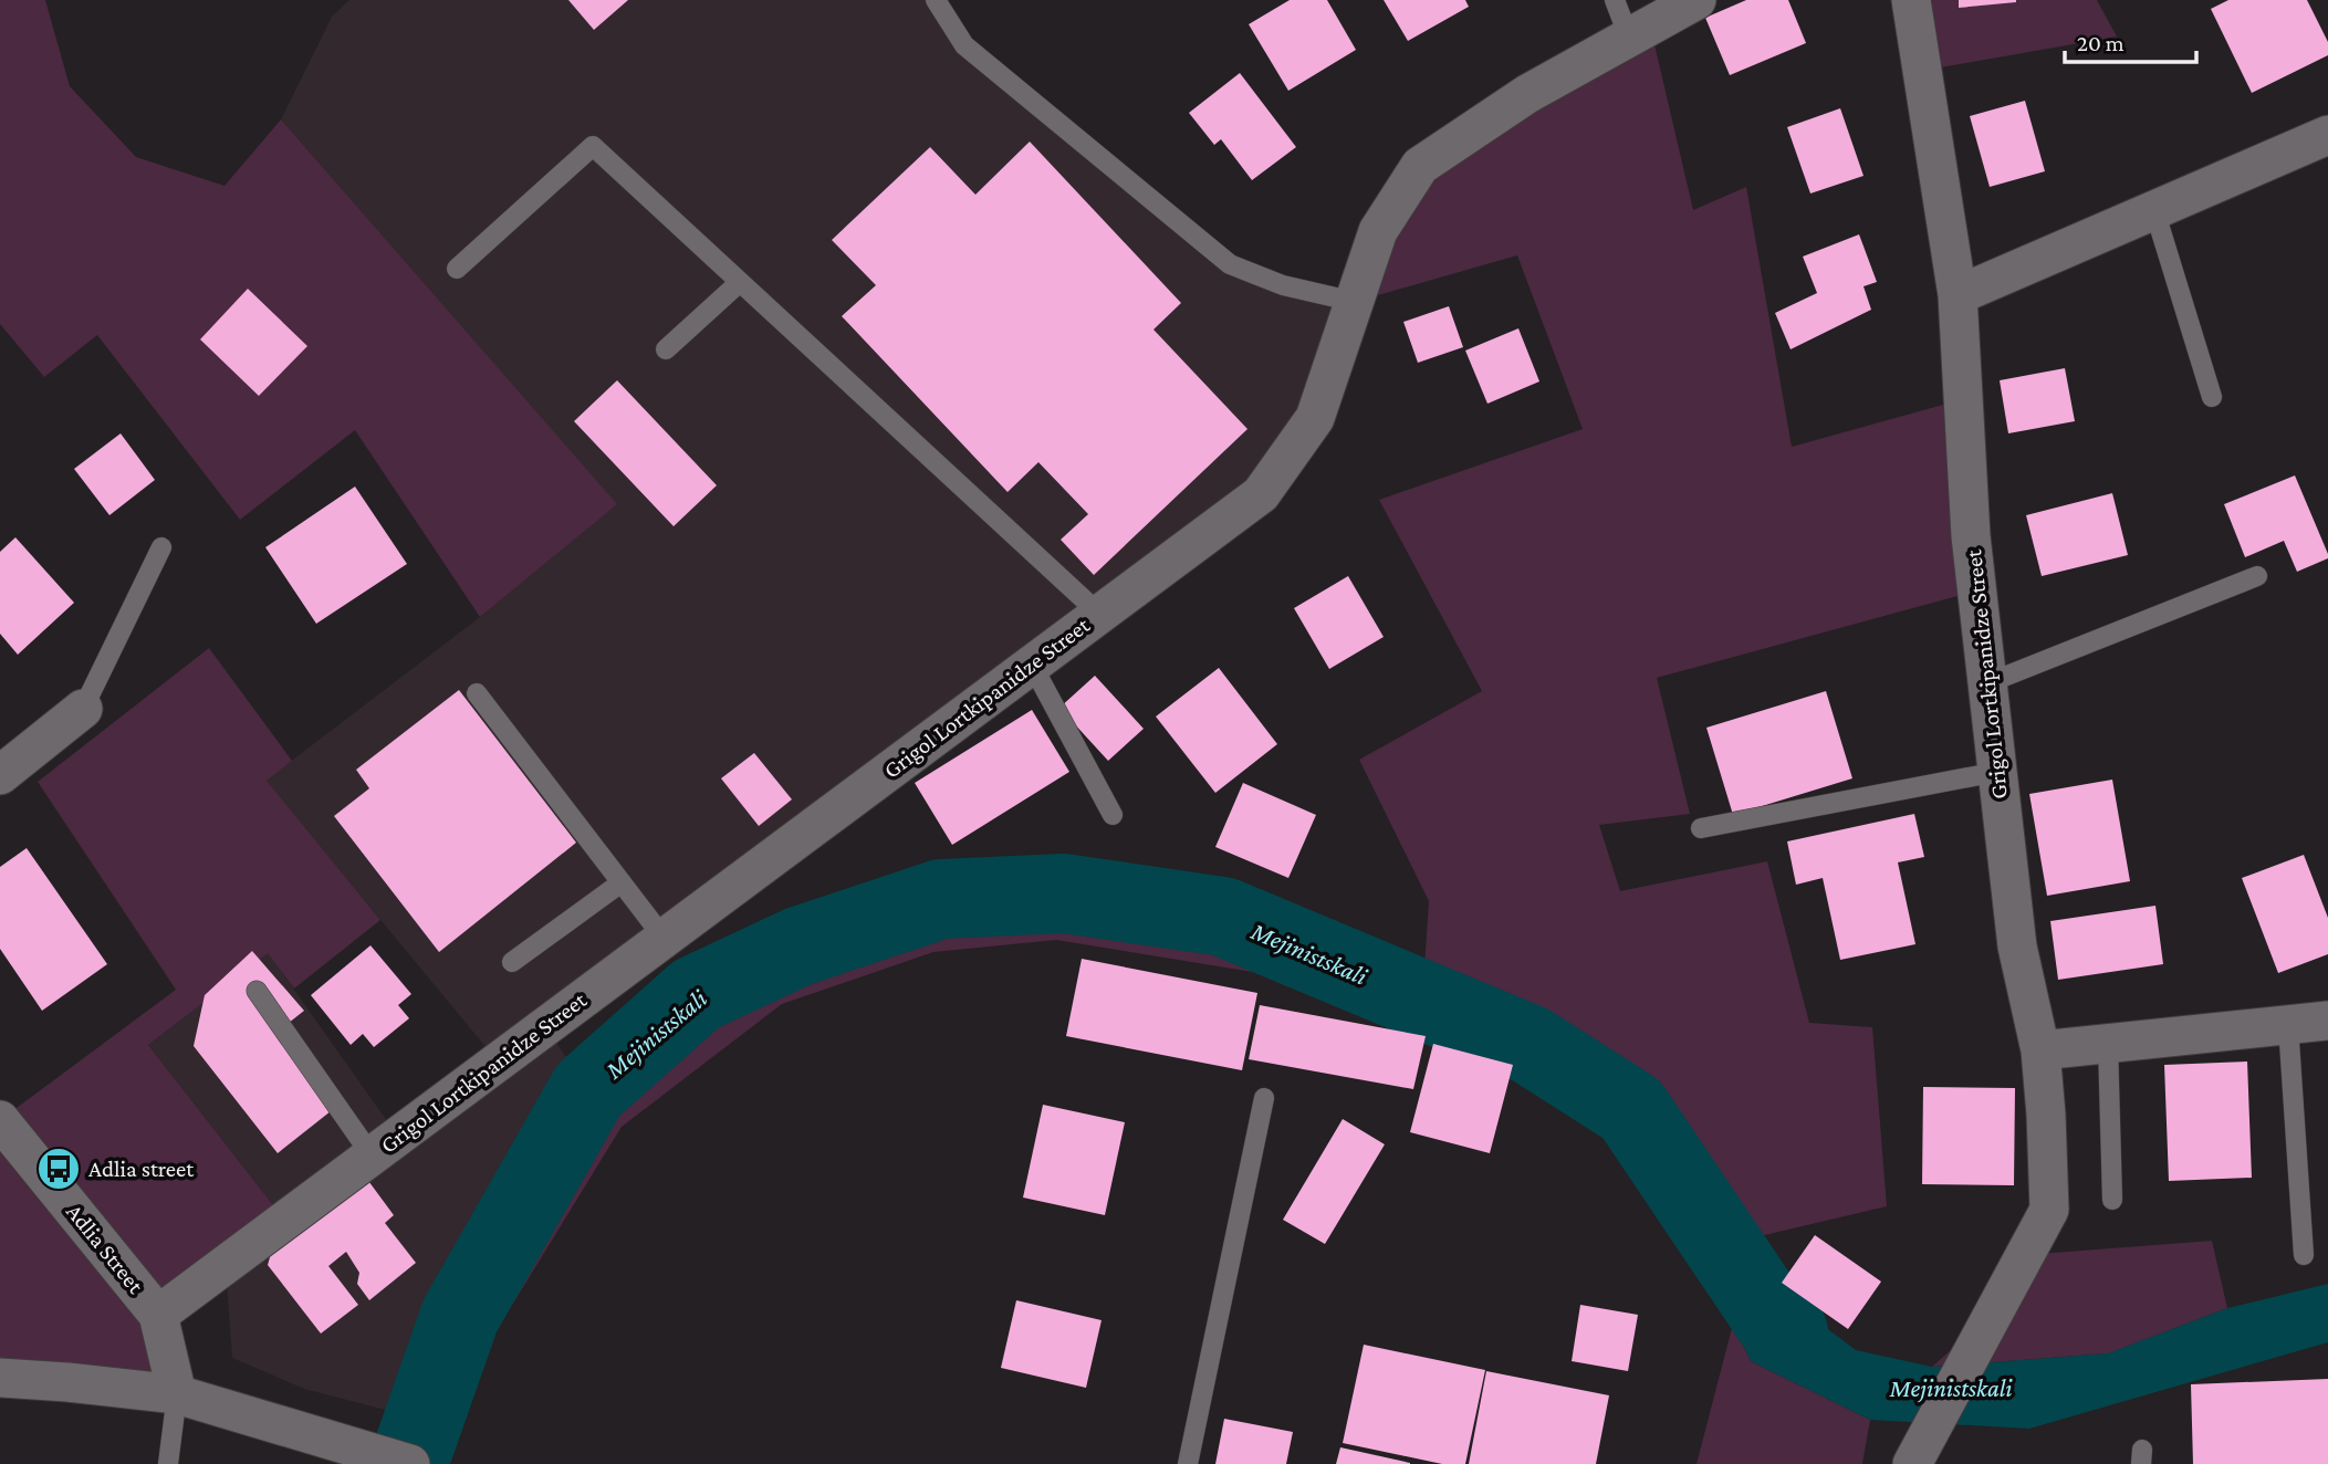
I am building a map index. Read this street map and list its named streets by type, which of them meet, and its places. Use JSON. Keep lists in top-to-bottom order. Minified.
{"streets":{"street":["Grigol Lortkipanidze Street","Adlia Street"]},"crossings":[["Grigol Lortkipanidze Street","Adlia Street"]],"water":["Mejinistskali"],"places":{"bus stop":["Adlia street"]},"scale_bar":"20 m"}
